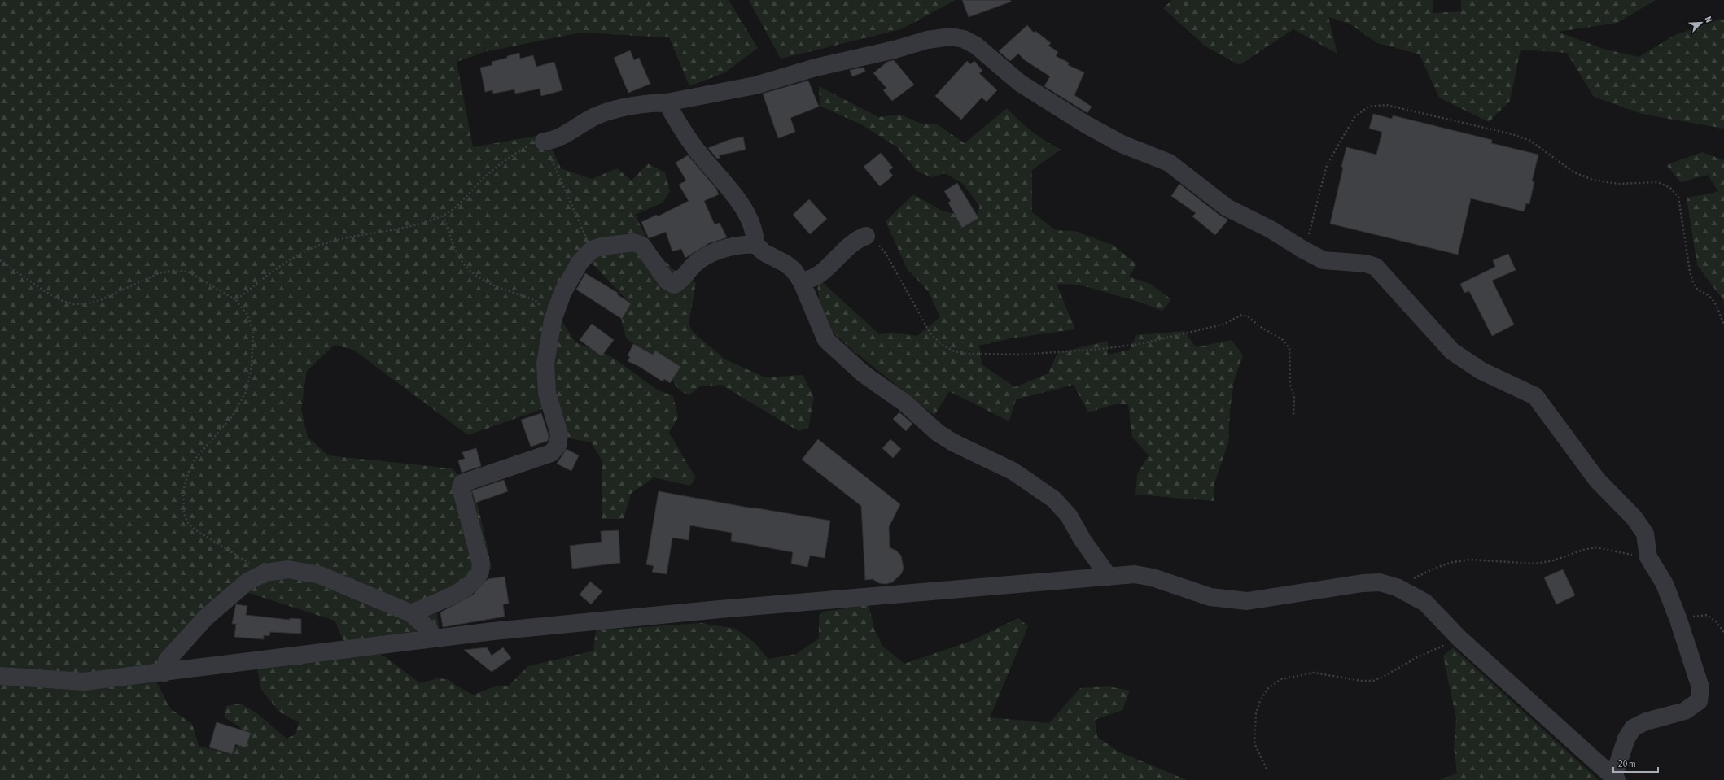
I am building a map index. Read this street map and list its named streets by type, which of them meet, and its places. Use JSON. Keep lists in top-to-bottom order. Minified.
{"scale_bar":"20 m","north":"top right"}
